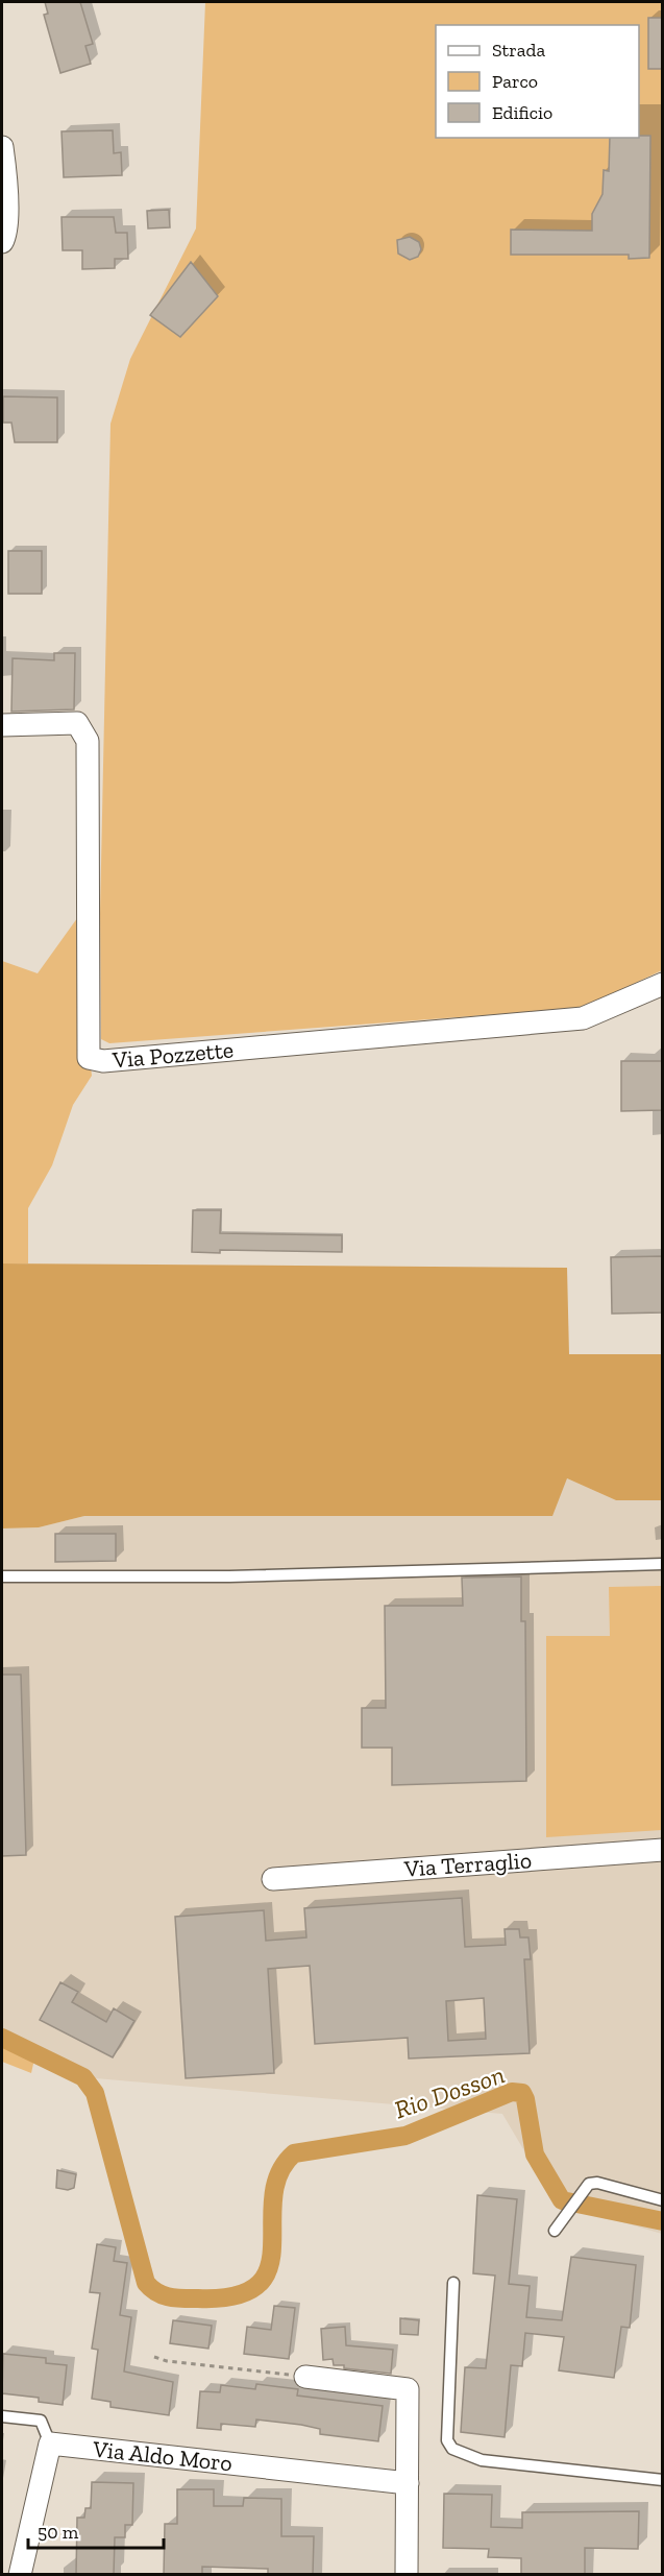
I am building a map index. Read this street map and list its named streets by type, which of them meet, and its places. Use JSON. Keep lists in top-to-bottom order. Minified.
{"streets":{"street":["Via Pozzette","Via Terraglio","Via Aldo Moro"]},"water":["Rio Dosson"],"legend":["Strada","Parco","Edificio"],"scale_bar":"50 m"}
